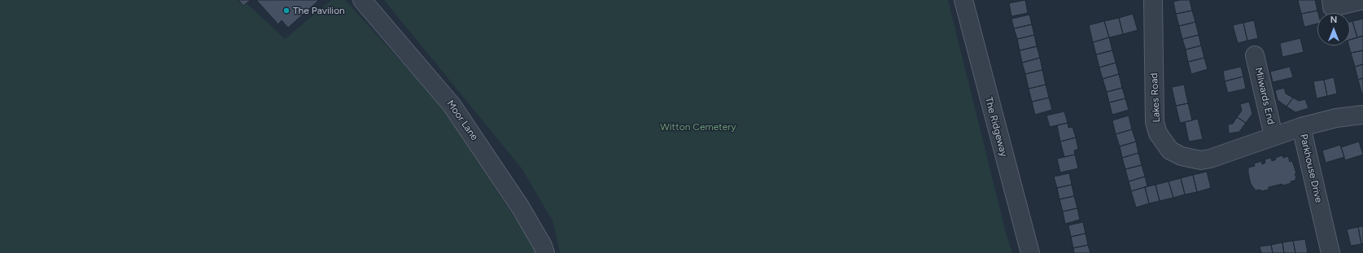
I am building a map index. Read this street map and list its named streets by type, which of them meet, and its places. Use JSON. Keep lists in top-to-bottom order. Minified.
{"streets":{"street":["Milwards End","Lakes Road","Moor Lane","The Ridgeway","Parkhouse Drive"]},"crossings":[["Milwards End","Lakes Road"],["Lakes Road","Parkhouse Drive"]],"parks":["Witton Cemetery"],"places":["The Pavilion"],"north":"top"}
